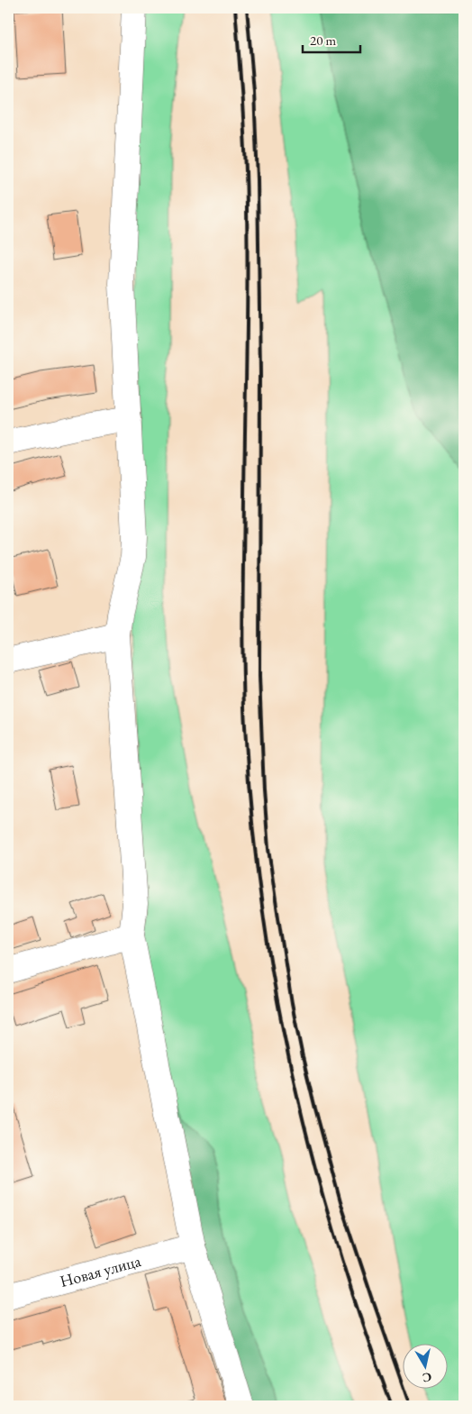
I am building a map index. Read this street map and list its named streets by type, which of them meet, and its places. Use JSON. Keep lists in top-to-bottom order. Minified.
{"streets":{"street":["Новая улица"]},"scale_bar":"20 m","north":"bottom"}
